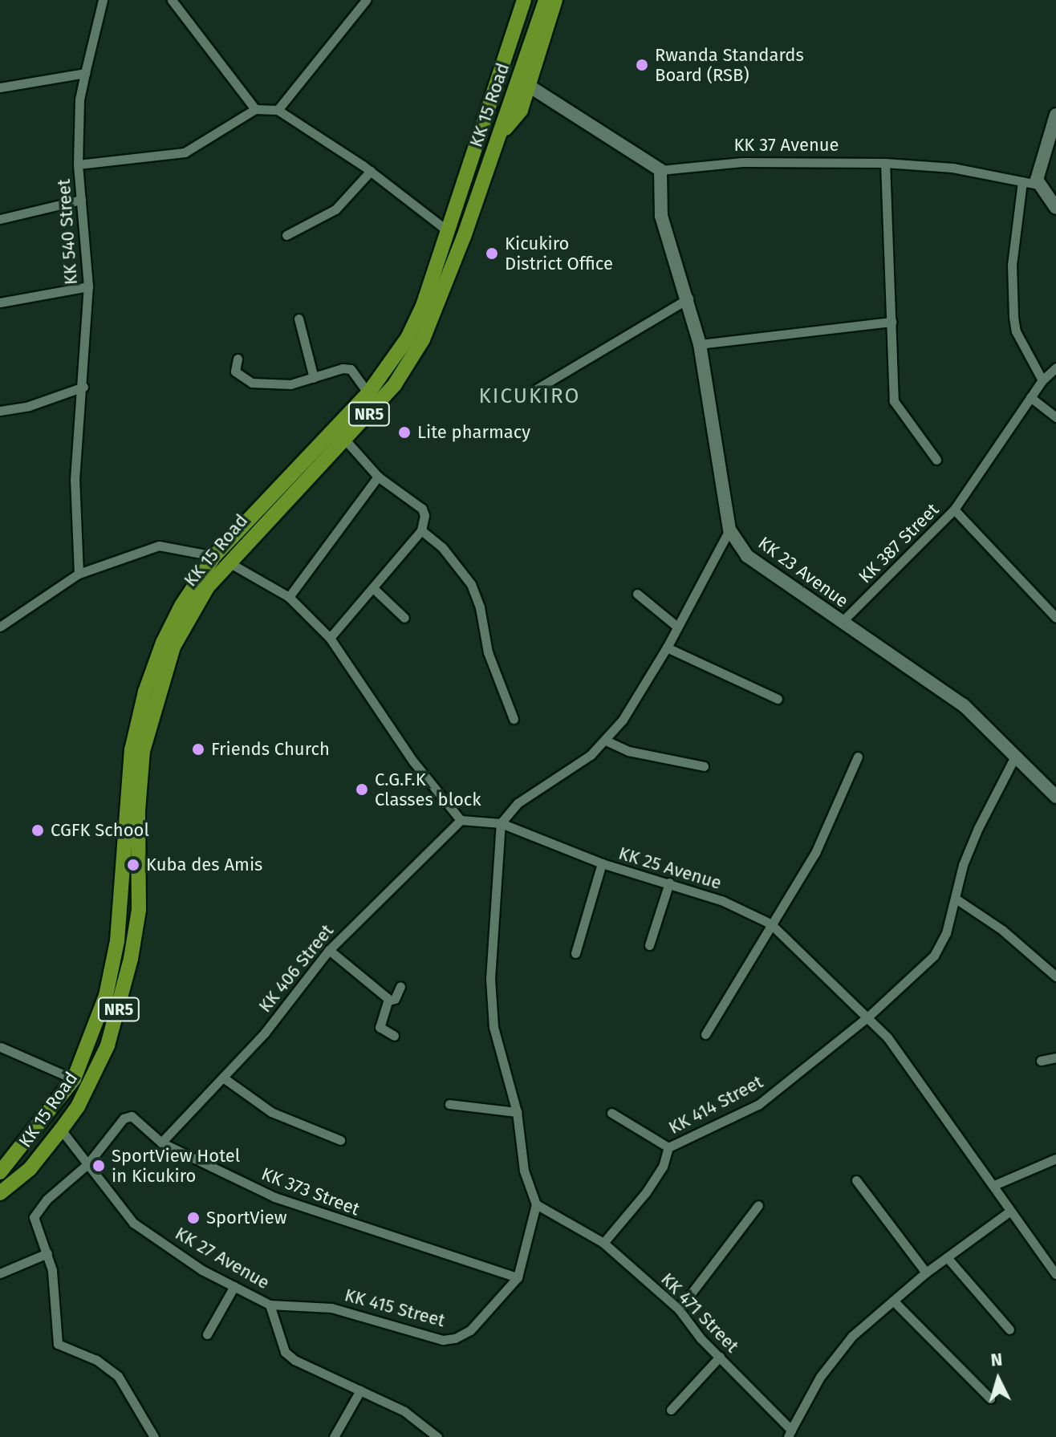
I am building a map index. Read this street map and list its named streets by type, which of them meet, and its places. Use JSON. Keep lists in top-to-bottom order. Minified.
{"streets":{"highway":["KK 15 Road","NR5"],"main road":["KK 23 Avenue"],"street":["KK 37 Avenue","KK 540 Street","KK 387 Street","KK 25 Avenue","KK 406 Street","KK 414 Street","KK 373 Street","KK 27 Avenue","KK 415 Street","KK 471 Street"]},"crossings":[["KK 15 Road","KK 27 Avenue"],["KK 37 Avenue","KK 23 Avenue"],["KK 387 Street","KK 23 Avenue"],["KK 23 Avenue","KK 414 Street"],["KK 25 Avenue","KK 406 Street"],["KK 25 Avenue","KK 414 Street"],["KK 406 Street","KK 373 Street"],["KK 414 Street","KK 471 Street"],["KK 373 Street","KK 27 Avenue"],["KK 373 Street","KK 415 Street"],["KK 27 Avenue","KK 415 Street"],["KK 415 Street","KK 471 Street"]],"districts":["KICUKIRO"],"places":["Rwanda Standards Board (RSB)","Kicukiro District Office","Lite pharmacy","Friends Church","C.G.F.K Classes block","CGFK School","Kuba des Amis","SportView Hotel in Kicukiro","SportView"],"north":"top"}
